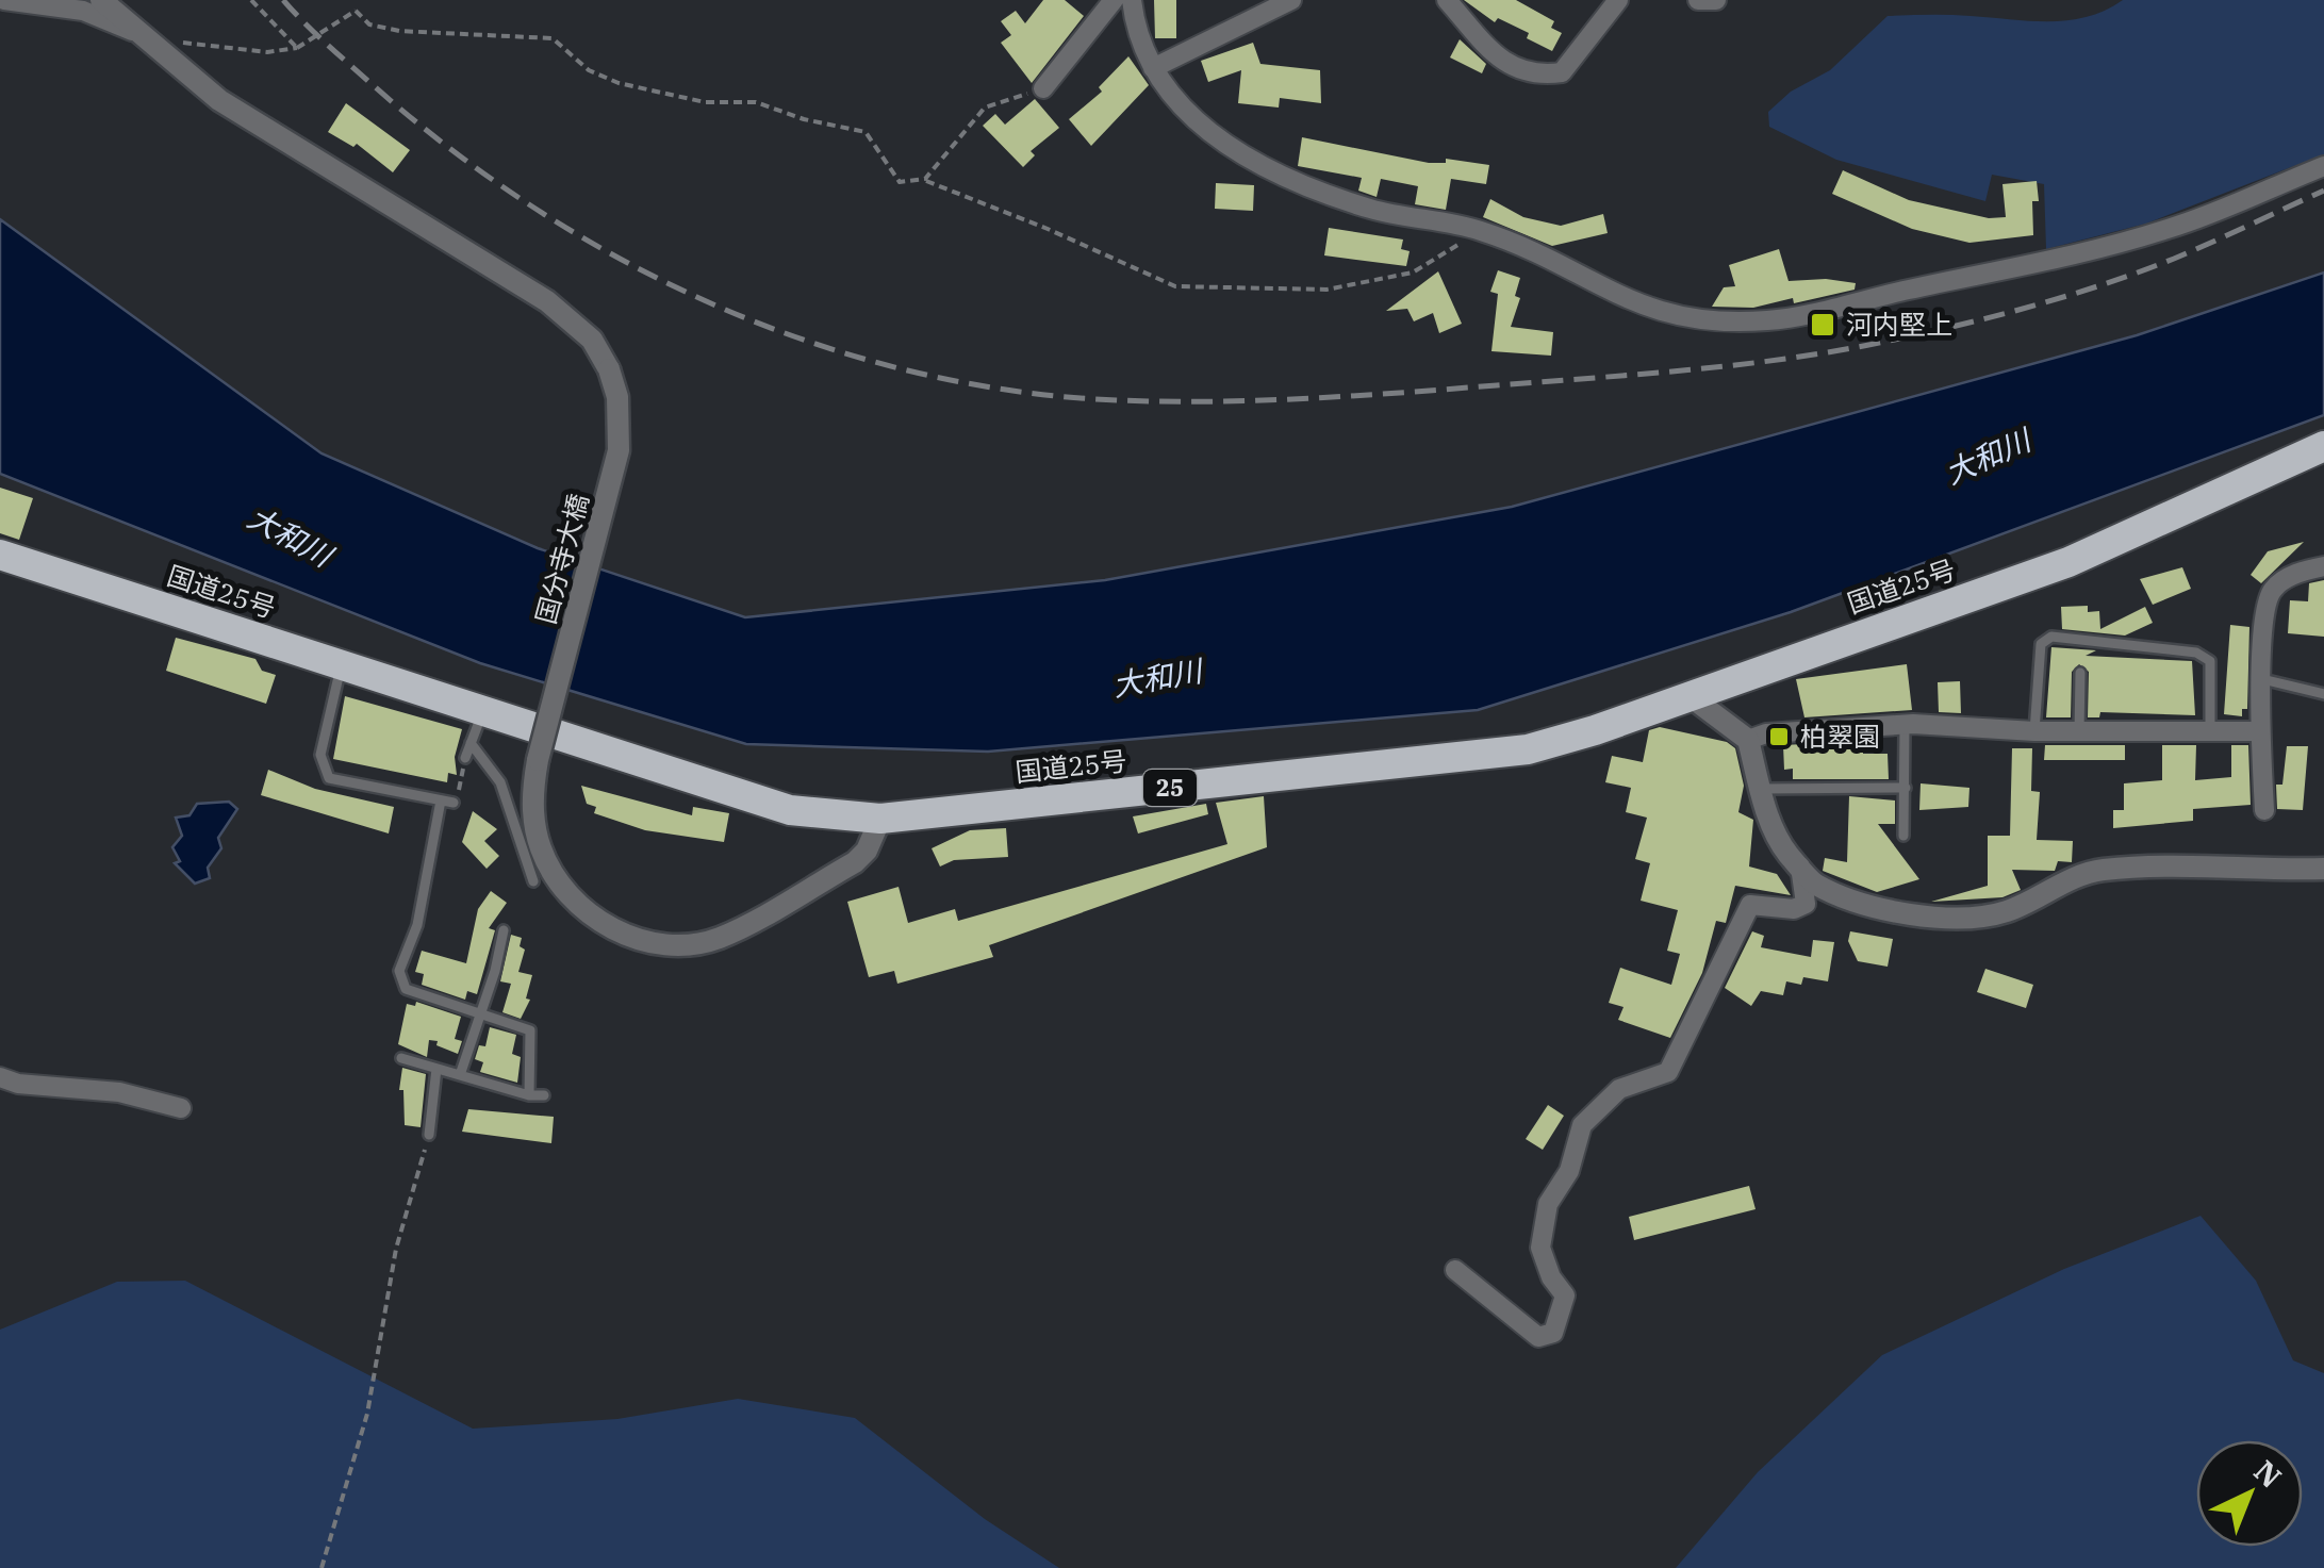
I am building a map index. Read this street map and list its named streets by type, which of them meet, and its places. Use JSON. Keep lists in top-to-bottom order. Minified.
{"streets":{"highway":["国道25号","25"],"street":["国分寺大橋"]},"crossings":[["国分寺大橋","国道25号"]],"water":["大和川"],"places":{"transit":["河内堅上","柏翠園"]},"north":"top right"}
